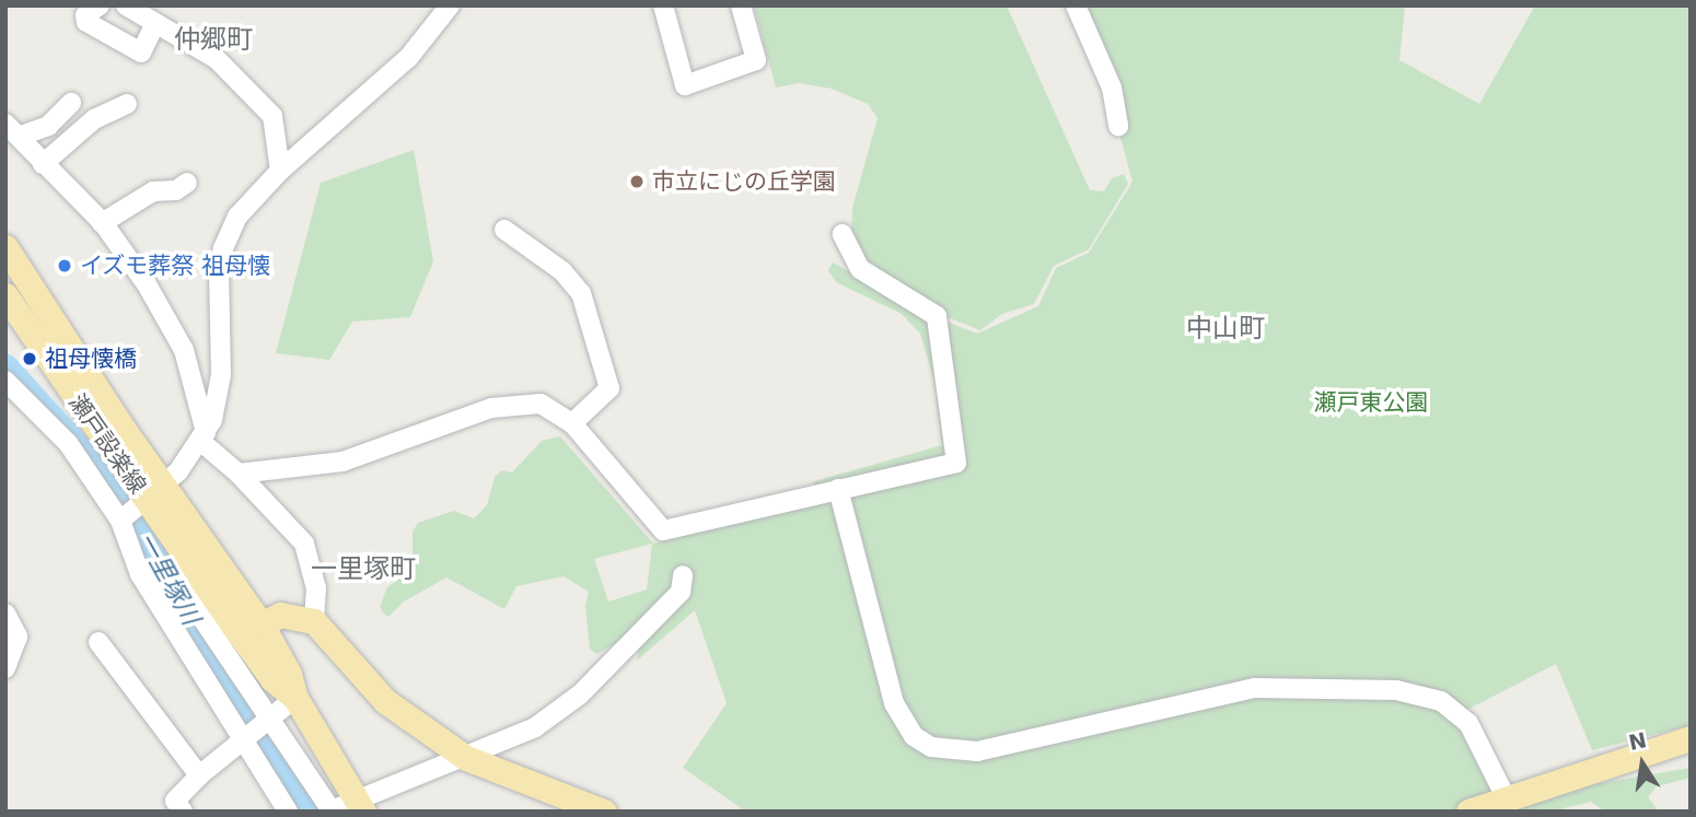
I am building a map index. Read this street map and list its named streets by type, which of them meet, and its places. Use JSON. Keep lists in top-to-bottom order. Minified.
{"streets":{"main road":["瀬戸設楽線"]},"districts":["仲郷町","中山町","一里塚町"],"water":["一里塚川"],"parks":["瀬戸東公園"],"places":["市立にじの丘学園","イズモ葬祭 祖母懐","祖母懐橋"],"north":"top"}
